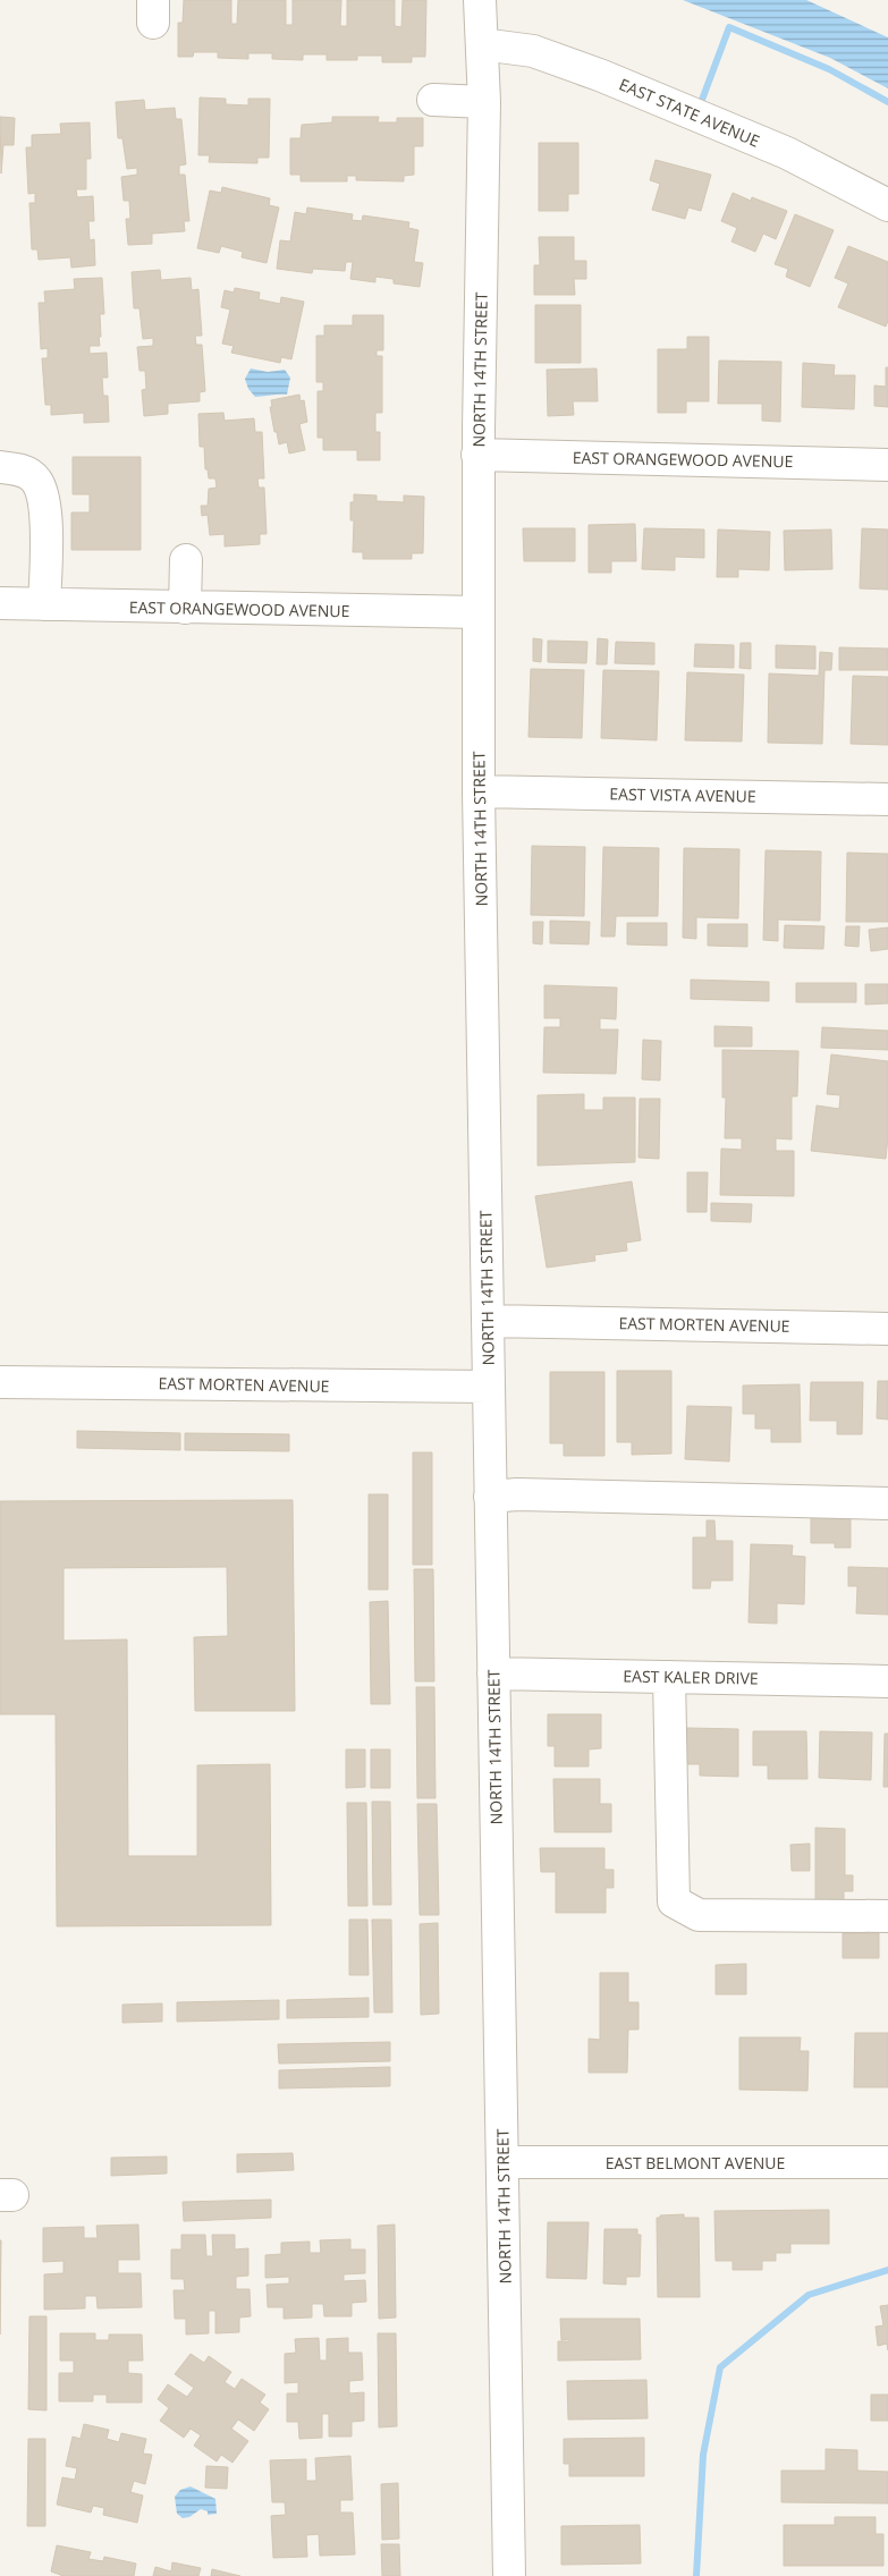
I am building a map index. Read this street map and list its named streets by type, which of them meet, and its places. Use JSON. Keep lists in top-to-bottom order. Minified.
{"streets":{"street":["EAST STATE AVENUE","NORTH 14TH STREET","EAST ORANGEWOOD AVENUE","EAST VISTA AVENUE","EAST MORTEN AVENUE","EAST KALER DRIVE","EAST BELMONT AVENUE"]},"crossings":[["EAST STATE AVENUE","NORTH 14TH STREET"],["NORTH 14TH STREET","EAST ORANGEWOOD AVENUE"],["NORTH 14TH STREET","EAST VISTA AVENUE"],["NORTH 14TH STREET","EAST MORTEN AVENUE"],["NORTH 14TH STREET","EAST KALER DRIVE"],["NORTH 14TH STREET","EAST BELMONT AVENUE"]]}
